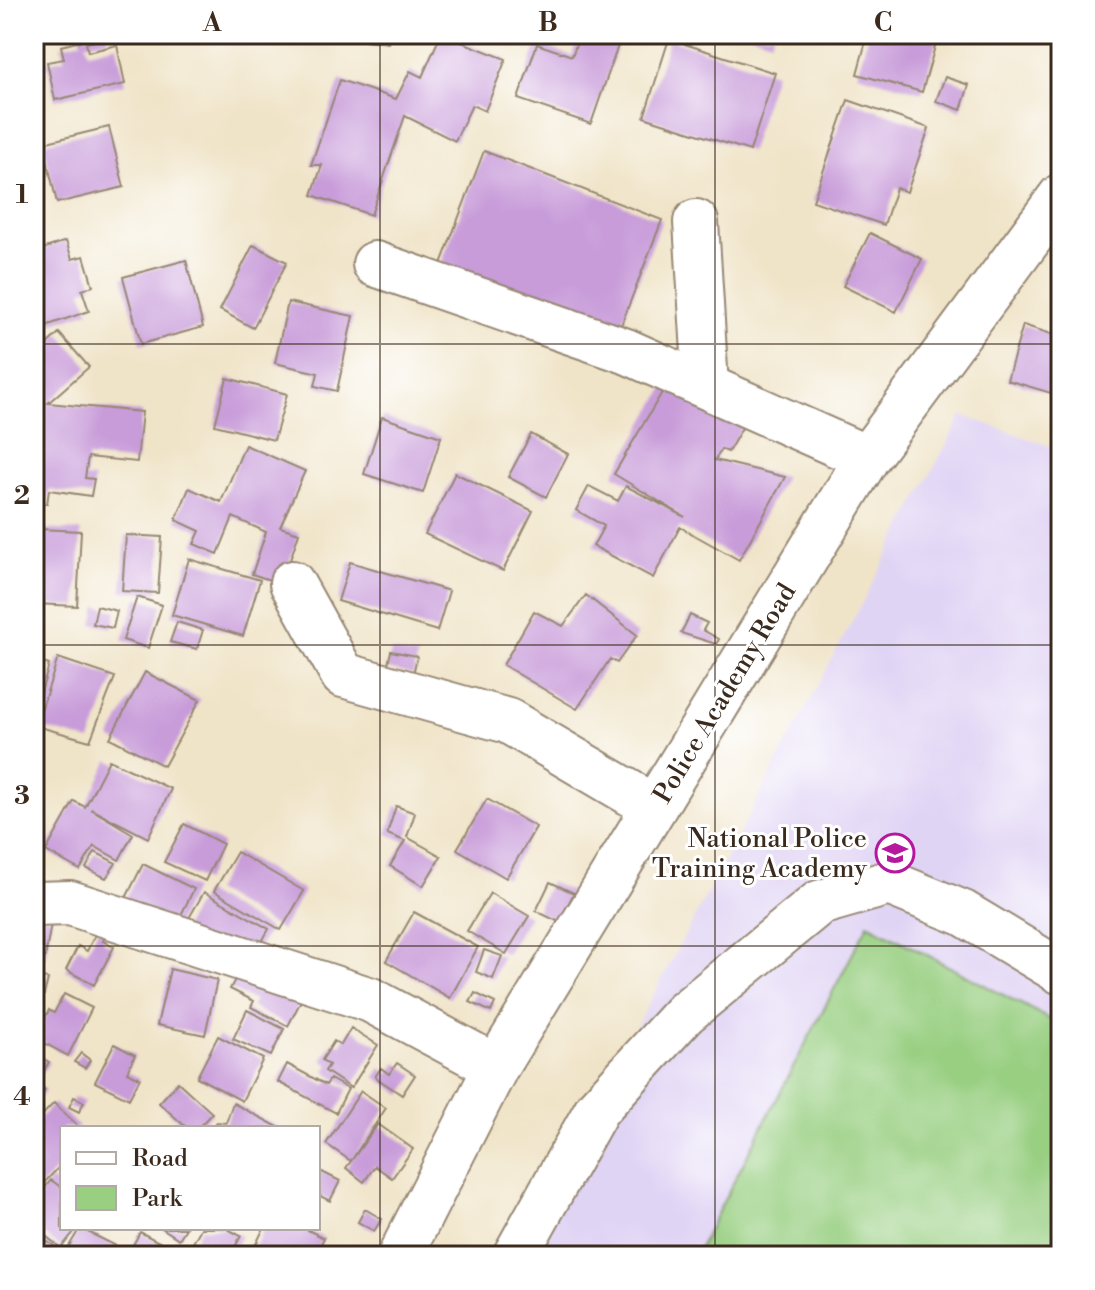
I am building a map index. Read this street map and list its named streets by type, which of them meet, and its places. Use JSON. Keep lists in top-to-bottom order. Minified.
{"streets":{"street":["Police Academy Road"]},"places":{"school or university":["National Police Training Academy"]},"legend":["Road","Park"],"grid":{"columns":["A","B","C"],"rows":["1","2","3","4"]}}
